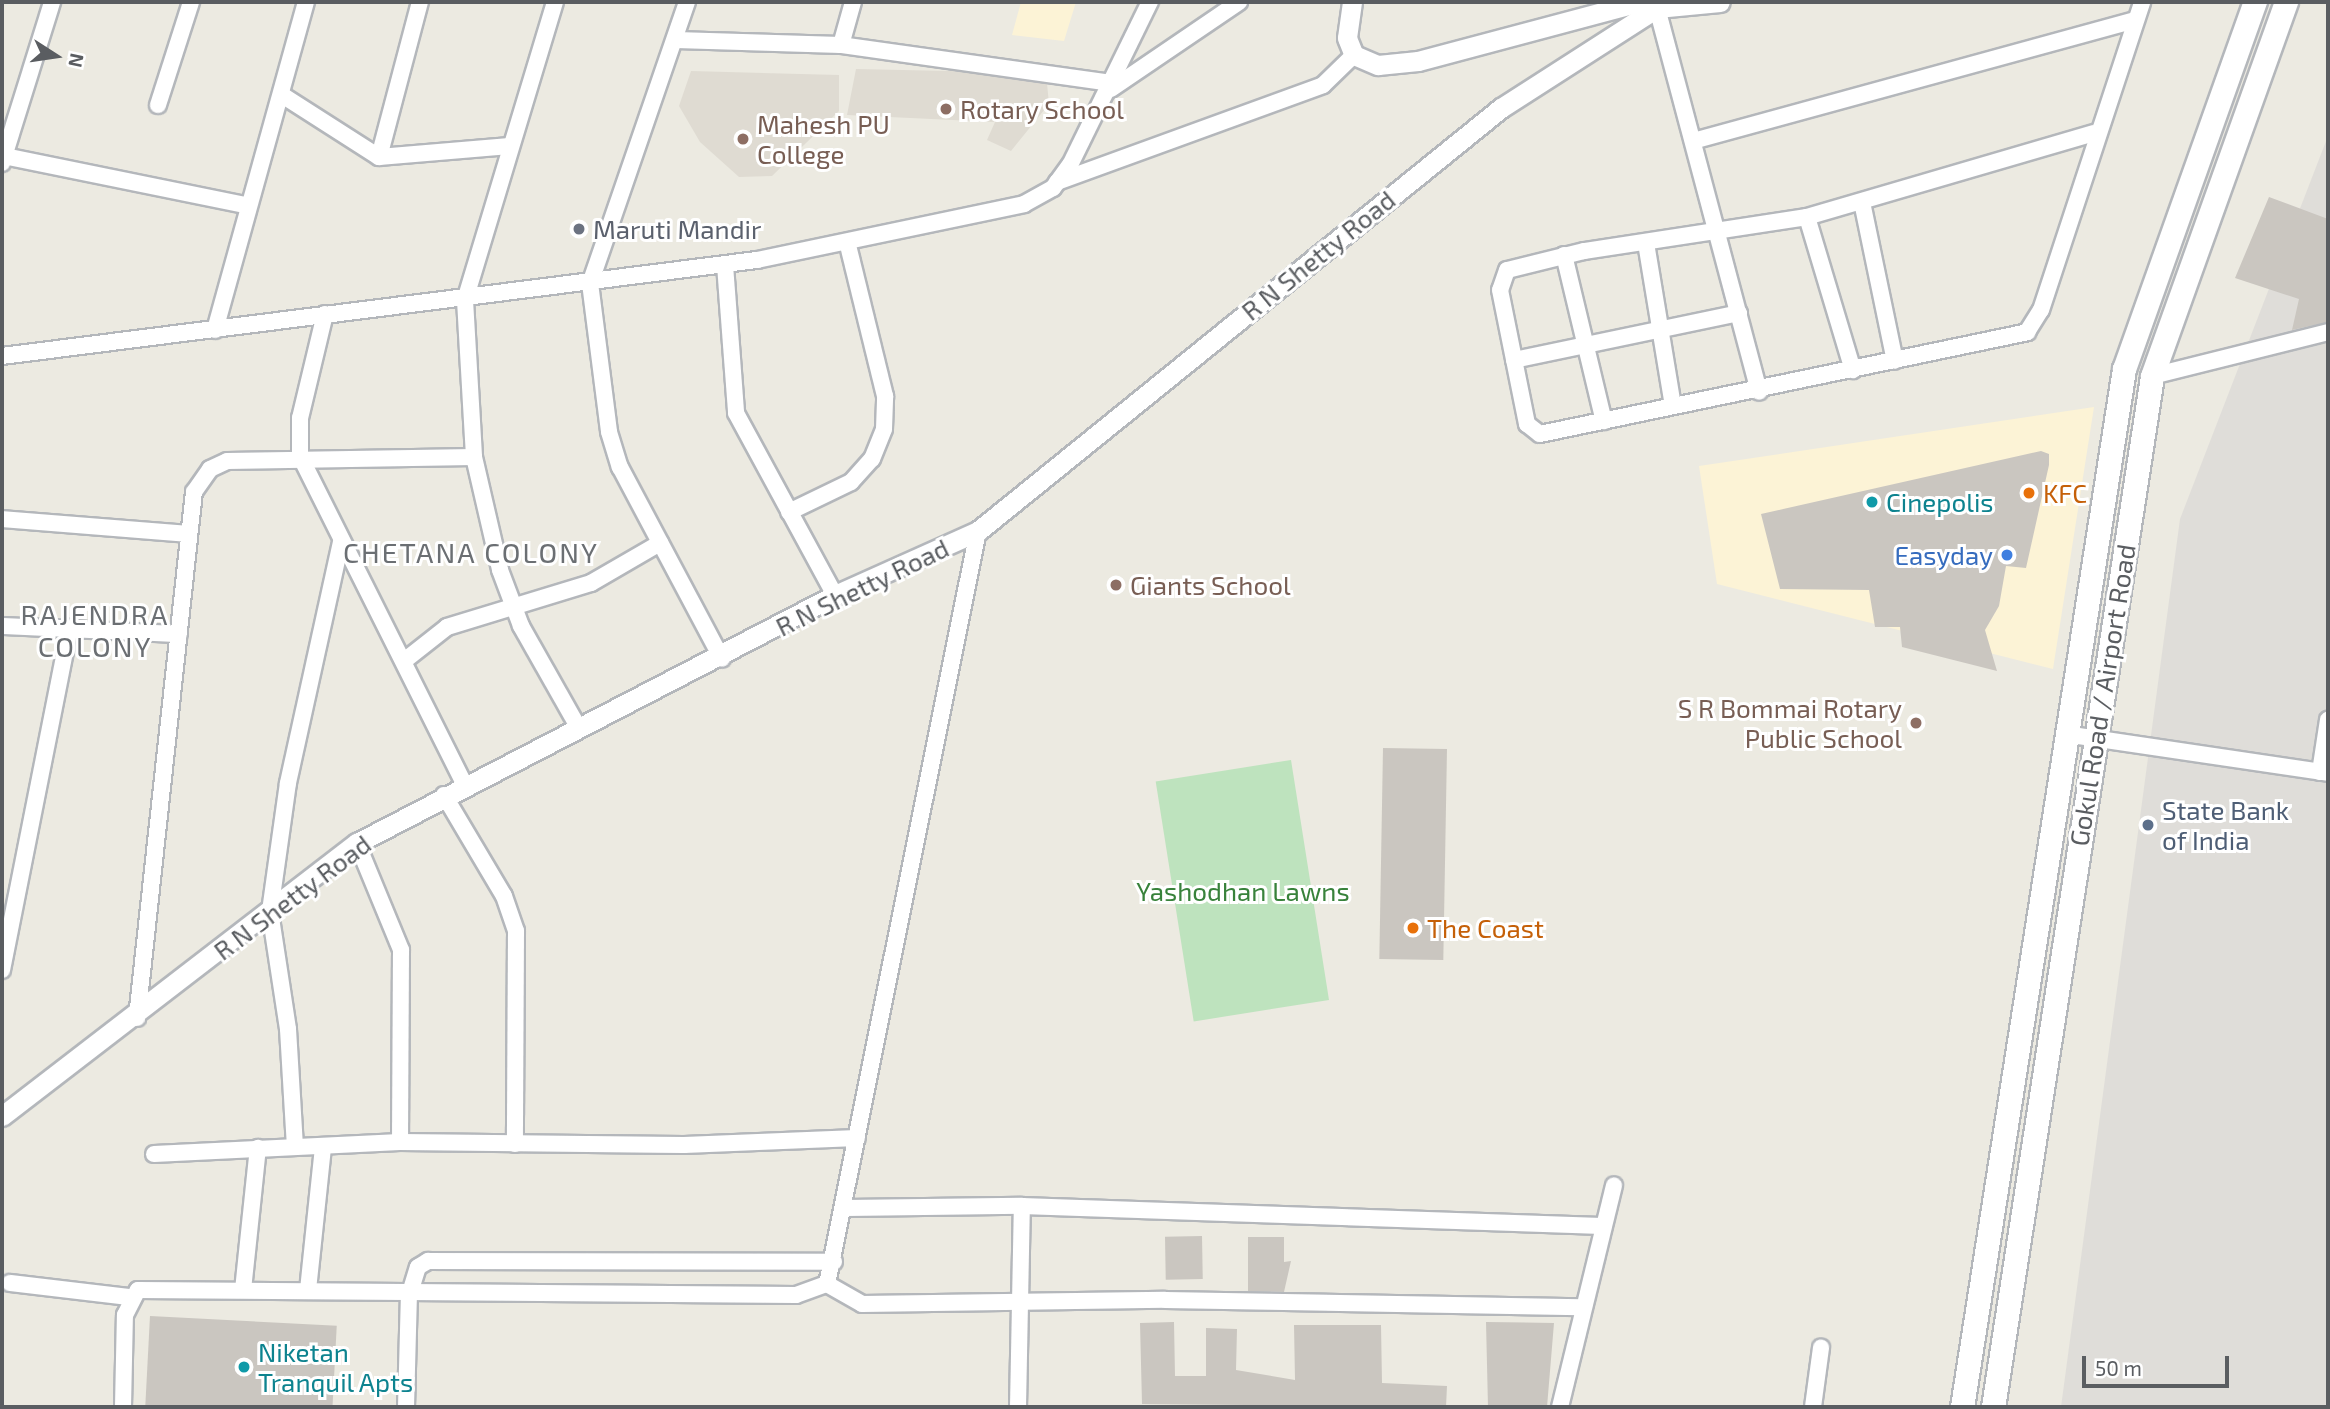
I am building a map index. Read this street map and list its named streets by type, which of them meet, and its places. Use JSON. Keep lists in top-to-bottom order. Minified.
{"streets":{"main road":["Gokul Road / Airport Road"],"street":["R N Shetty Road"]},"districts":["CHETANA COLONY","RAJENDRA COLONY"],"parks":["Yashodhan Lawns"],"places":["Rotary School","Mahesh PU College","Maruti Mandir","KFC","Cinepolis","Easyday","Giants School","S R Bommai Rotary Public School","State Bank of India","The Coast","Niketan Tranquil Apts"],"scale_bar":"50 m","north":"right"}
